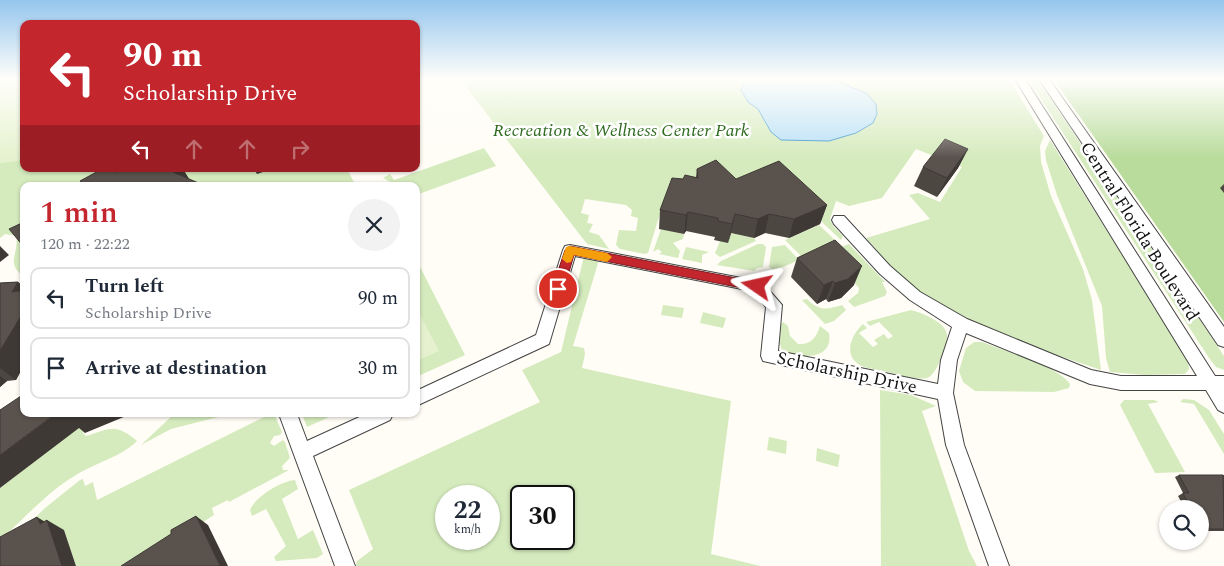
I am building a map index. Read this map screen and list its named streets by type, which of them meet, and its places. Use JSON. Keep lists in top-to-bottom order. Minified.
{"streets":{"street":["Central Florida Boulevard","Scholarship Drive"]},"parks":["Recreation & Wellness Center Park"],"page":{"turn":["90 m","Scholarship Drive"],"heading":["1 min","120 m · 22:22"],"list":[{"name":"Turn left","note":"Scholarship Drive","value":"90 m"},{"name":"Arrive at destination","value":"30 m"}],"speed":"22 km/h","limit":"30"}}
